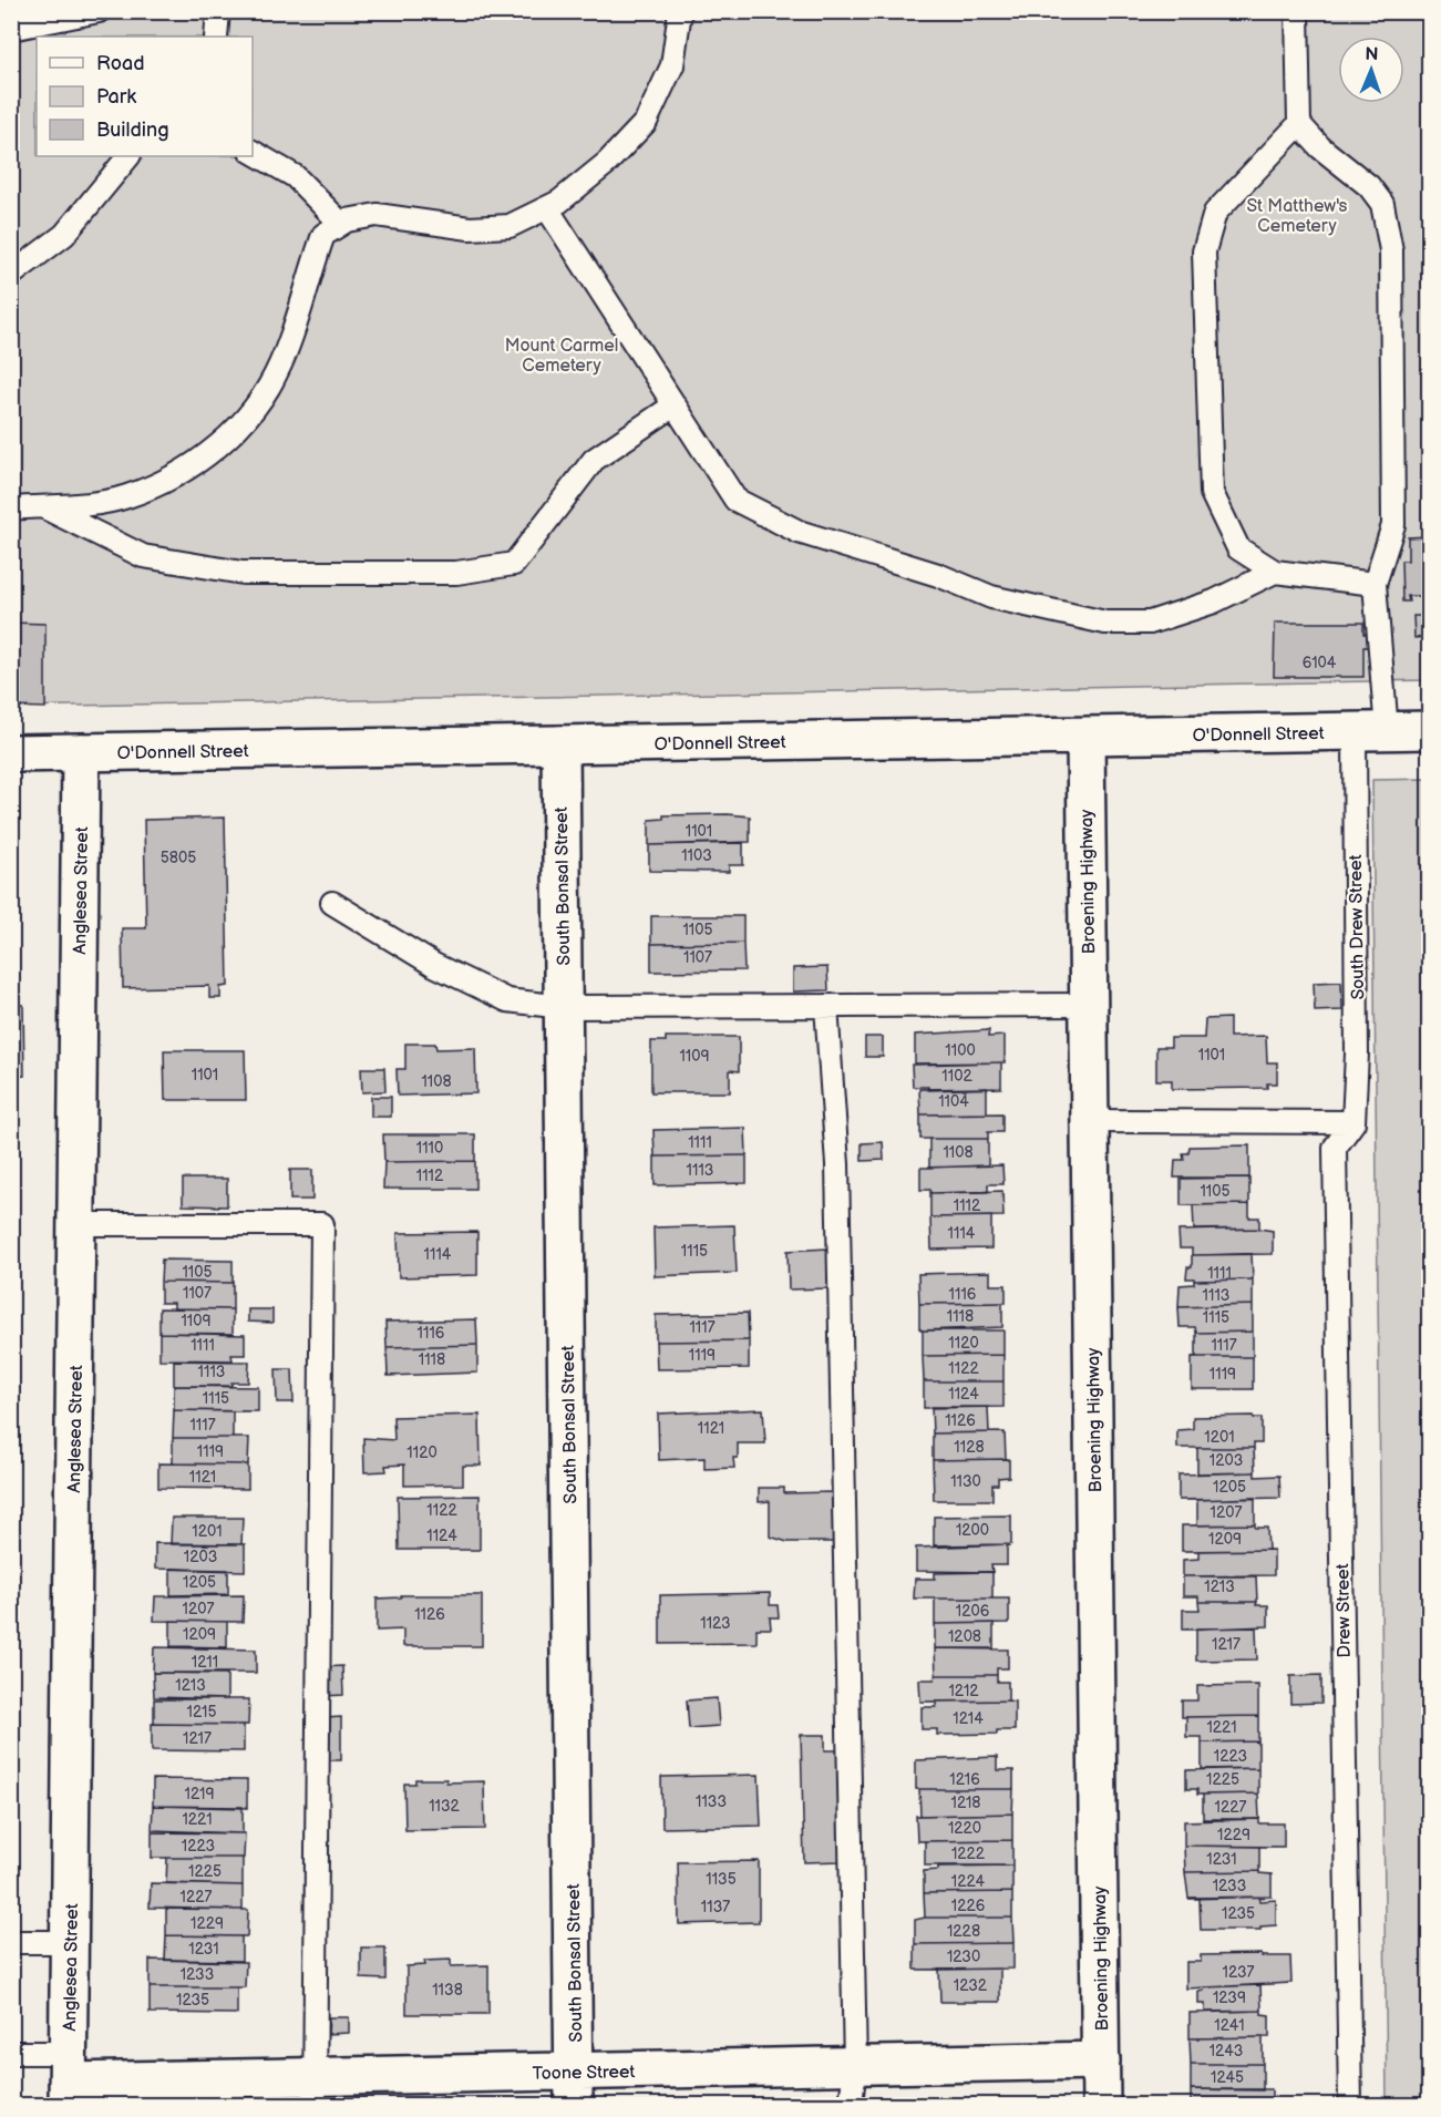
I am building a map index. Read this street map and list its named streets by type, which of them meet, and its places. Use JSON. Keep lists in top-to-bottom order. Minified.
{"streets":{"street":["O'Donnell Street","Broening Highway","South Bonsal Street","Anglesea Street","Toone Street"],"lane":["South Drew Street","Drew Street"]},"crossings":[["O'Donnell Street","Broening Highway"],["O'Donnell Street","South Bonsal Street"],["O'Donnell Street","Anglesea Street"],["O'Donnell Street","South Drew Street"],["Broening Highway","Toone Street"],["South Bonsal Street","Toone Street"],["Anglesea Street","Toone Street"],["South Drew Street","Drew Street"]],"parks":["St Matthew's Cemetery","Mount Carmel Cemetery"],"house_numbers":["6104","1101","1103","5805","1105","1107","1100","1101","1109","1101","1102","1108","1104","1111","1110","1108","1113","1112","1105","1112","1114","1115","1114","1105","1111","1107","1116","1113","1118","1115","1109","1117","1116","1120","1111","1117","1119","1118","1122","1113","1119","1124","1115","1126","1117","1121","1201","1128","1119","1120","1203","1121","1130","1205","1122","1207","1200","1201","1124","1209","1203","1205","1213","1207","1206","1126","1123","1209","1208","1217","1211","1213","1212","1215","1214","1221","1217","1223","1216","1225","1219","1133","1218","1132","1227","1221","1220","1229","1223","1222","1231","1225","1135","1224","1233","1227","1226","1137","1235","1229","1228","1231","1230","1237","1233","1232","1138","1239","1235","1241","1243","1245"],"legend":["Road","Park","Building"],"north":"top"}
